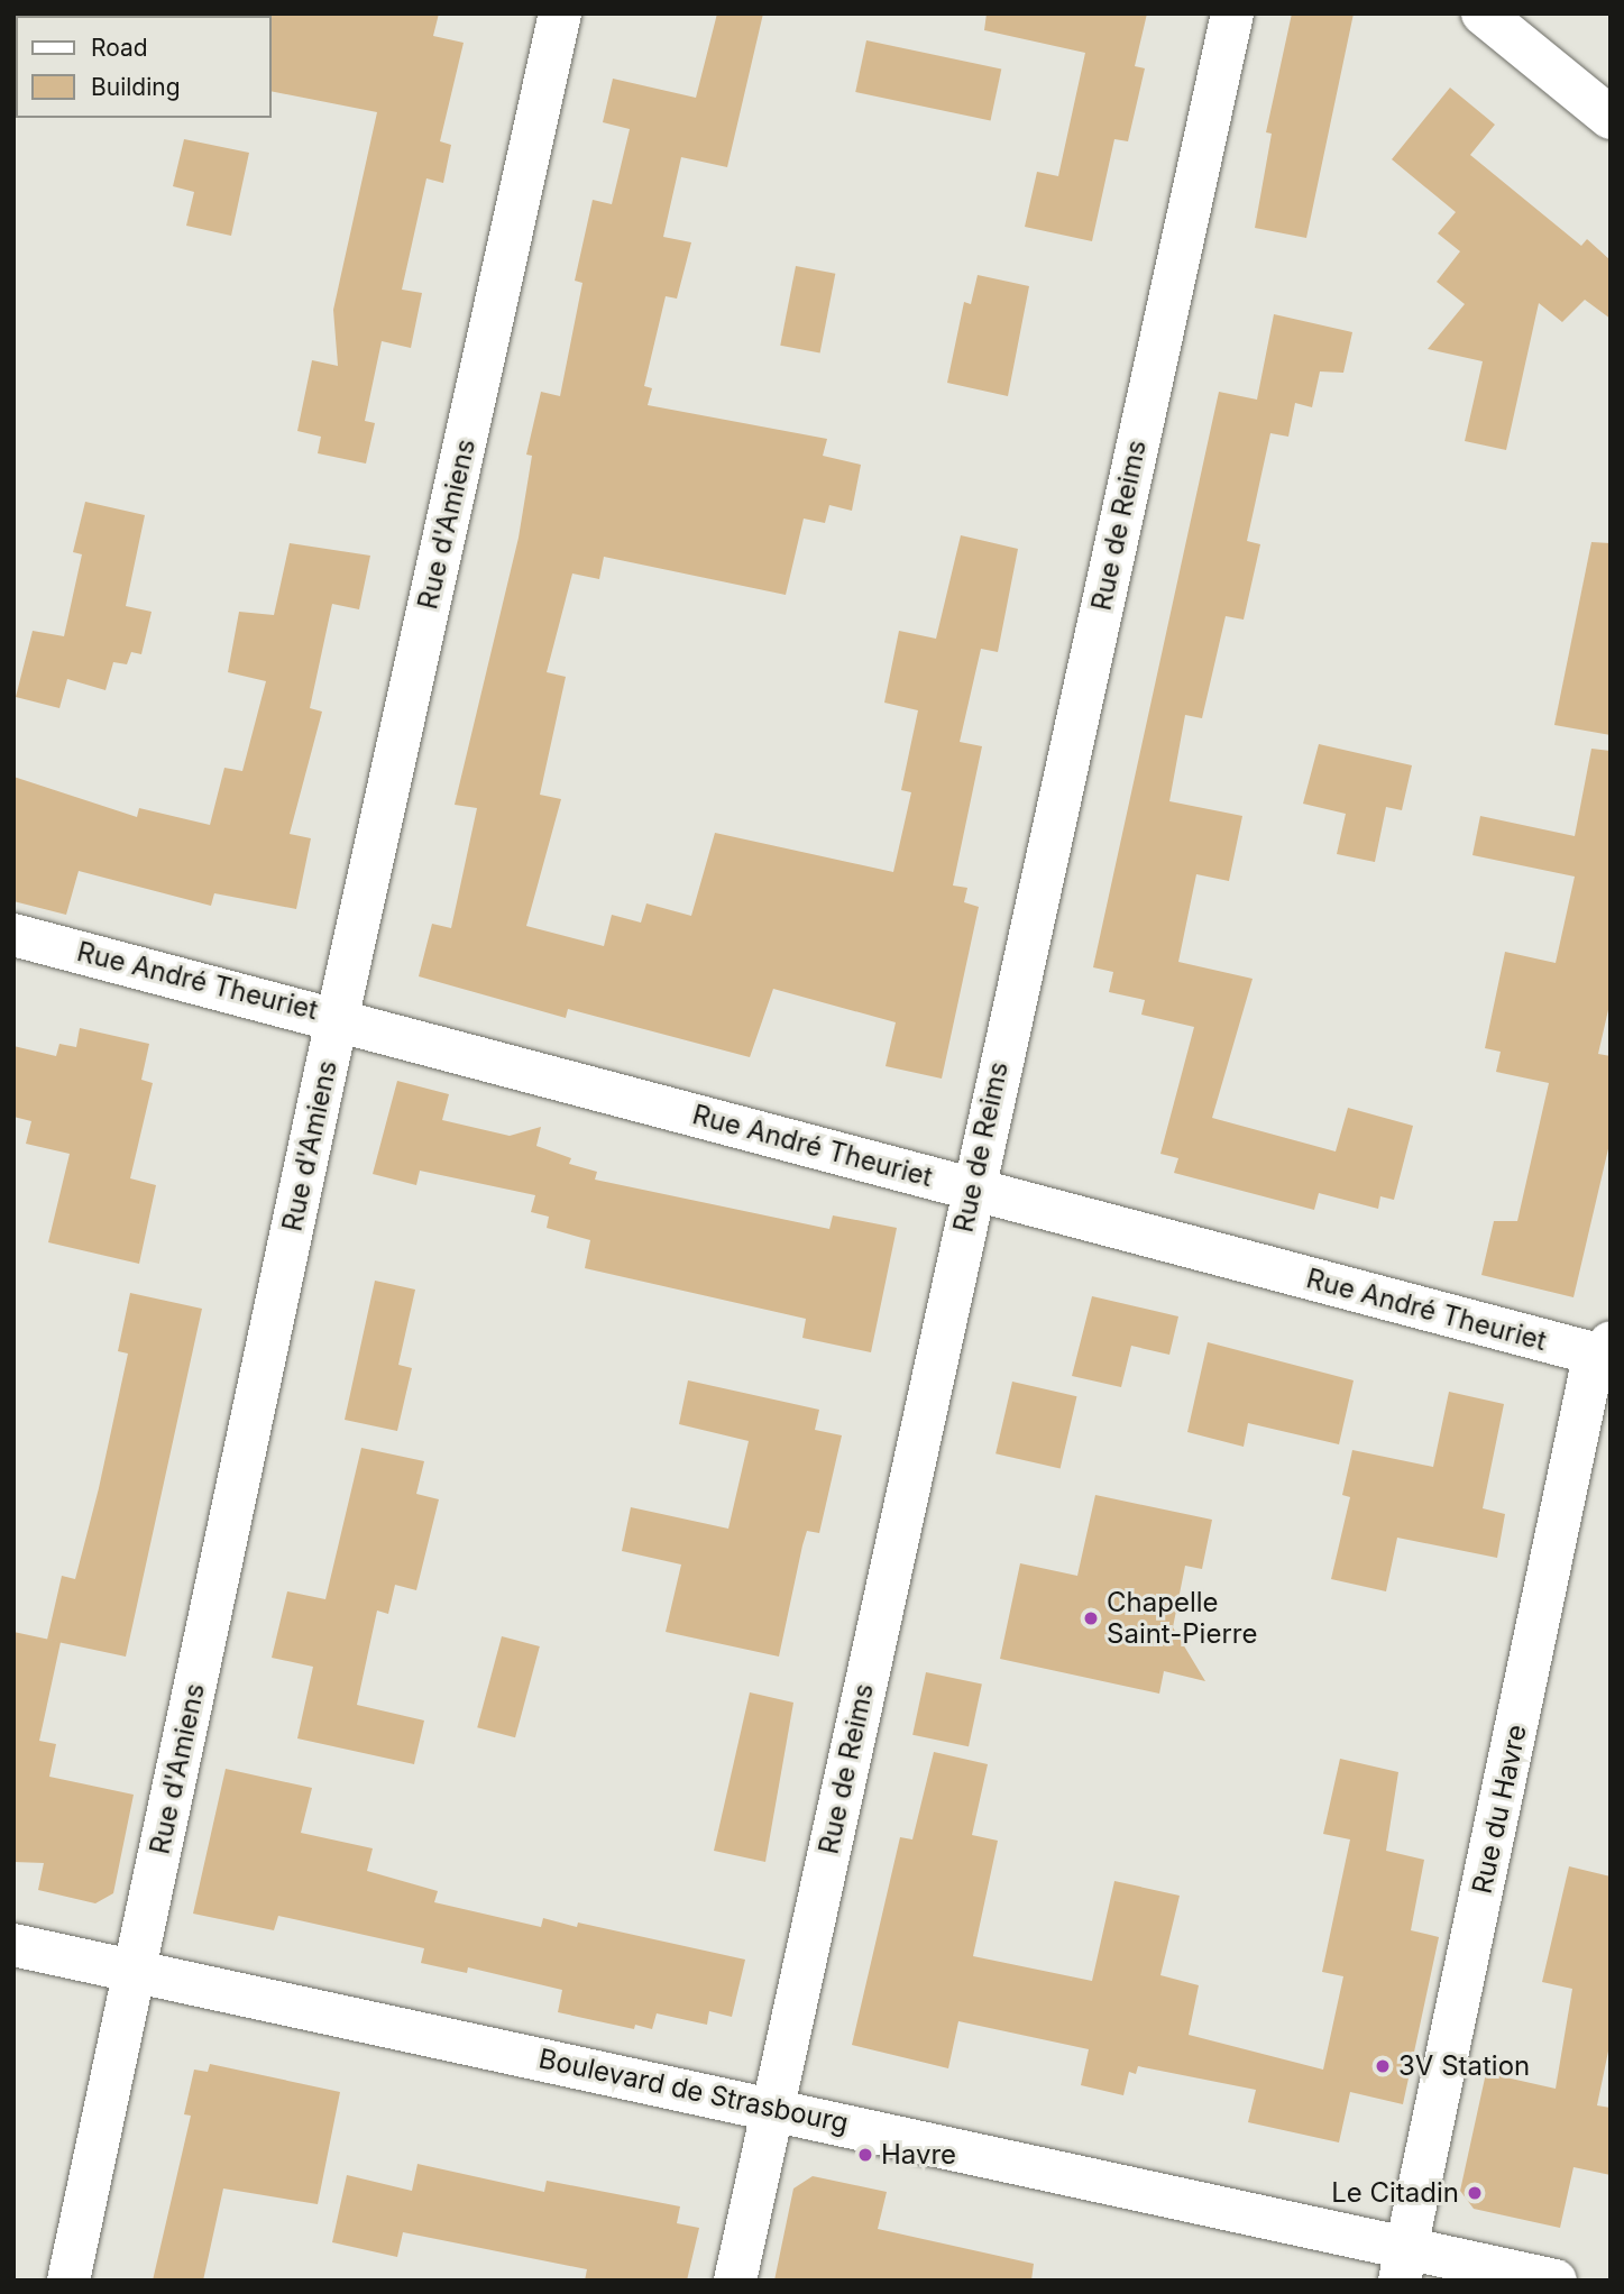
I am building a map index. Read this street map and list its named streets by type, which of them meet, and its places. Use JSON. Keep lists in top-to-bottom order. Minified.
{"streets":{"street":["Rue d'Amiens","Rue de Reims","Rue André Theuriet","Rue du Havre","Boulevard de Strasbourg"]},"crossings":[["Rue d'Amiens","Rue André Theuriet"],["Rue d'Amiens","Boulevard de Strasbourg"],["Rue de Reims","Rue André Theuriet"],["Rue de Reims","Boulevard de Strasbourg"],["Rue André Theuriet","Rue du Havre"],["Rue du Havre","Boulevard de Strasbourg"]],"places":["Chapelle Saint-Pierre","3V Station","Havre","Le Citadin"],"legend":["Road","Building"]}
